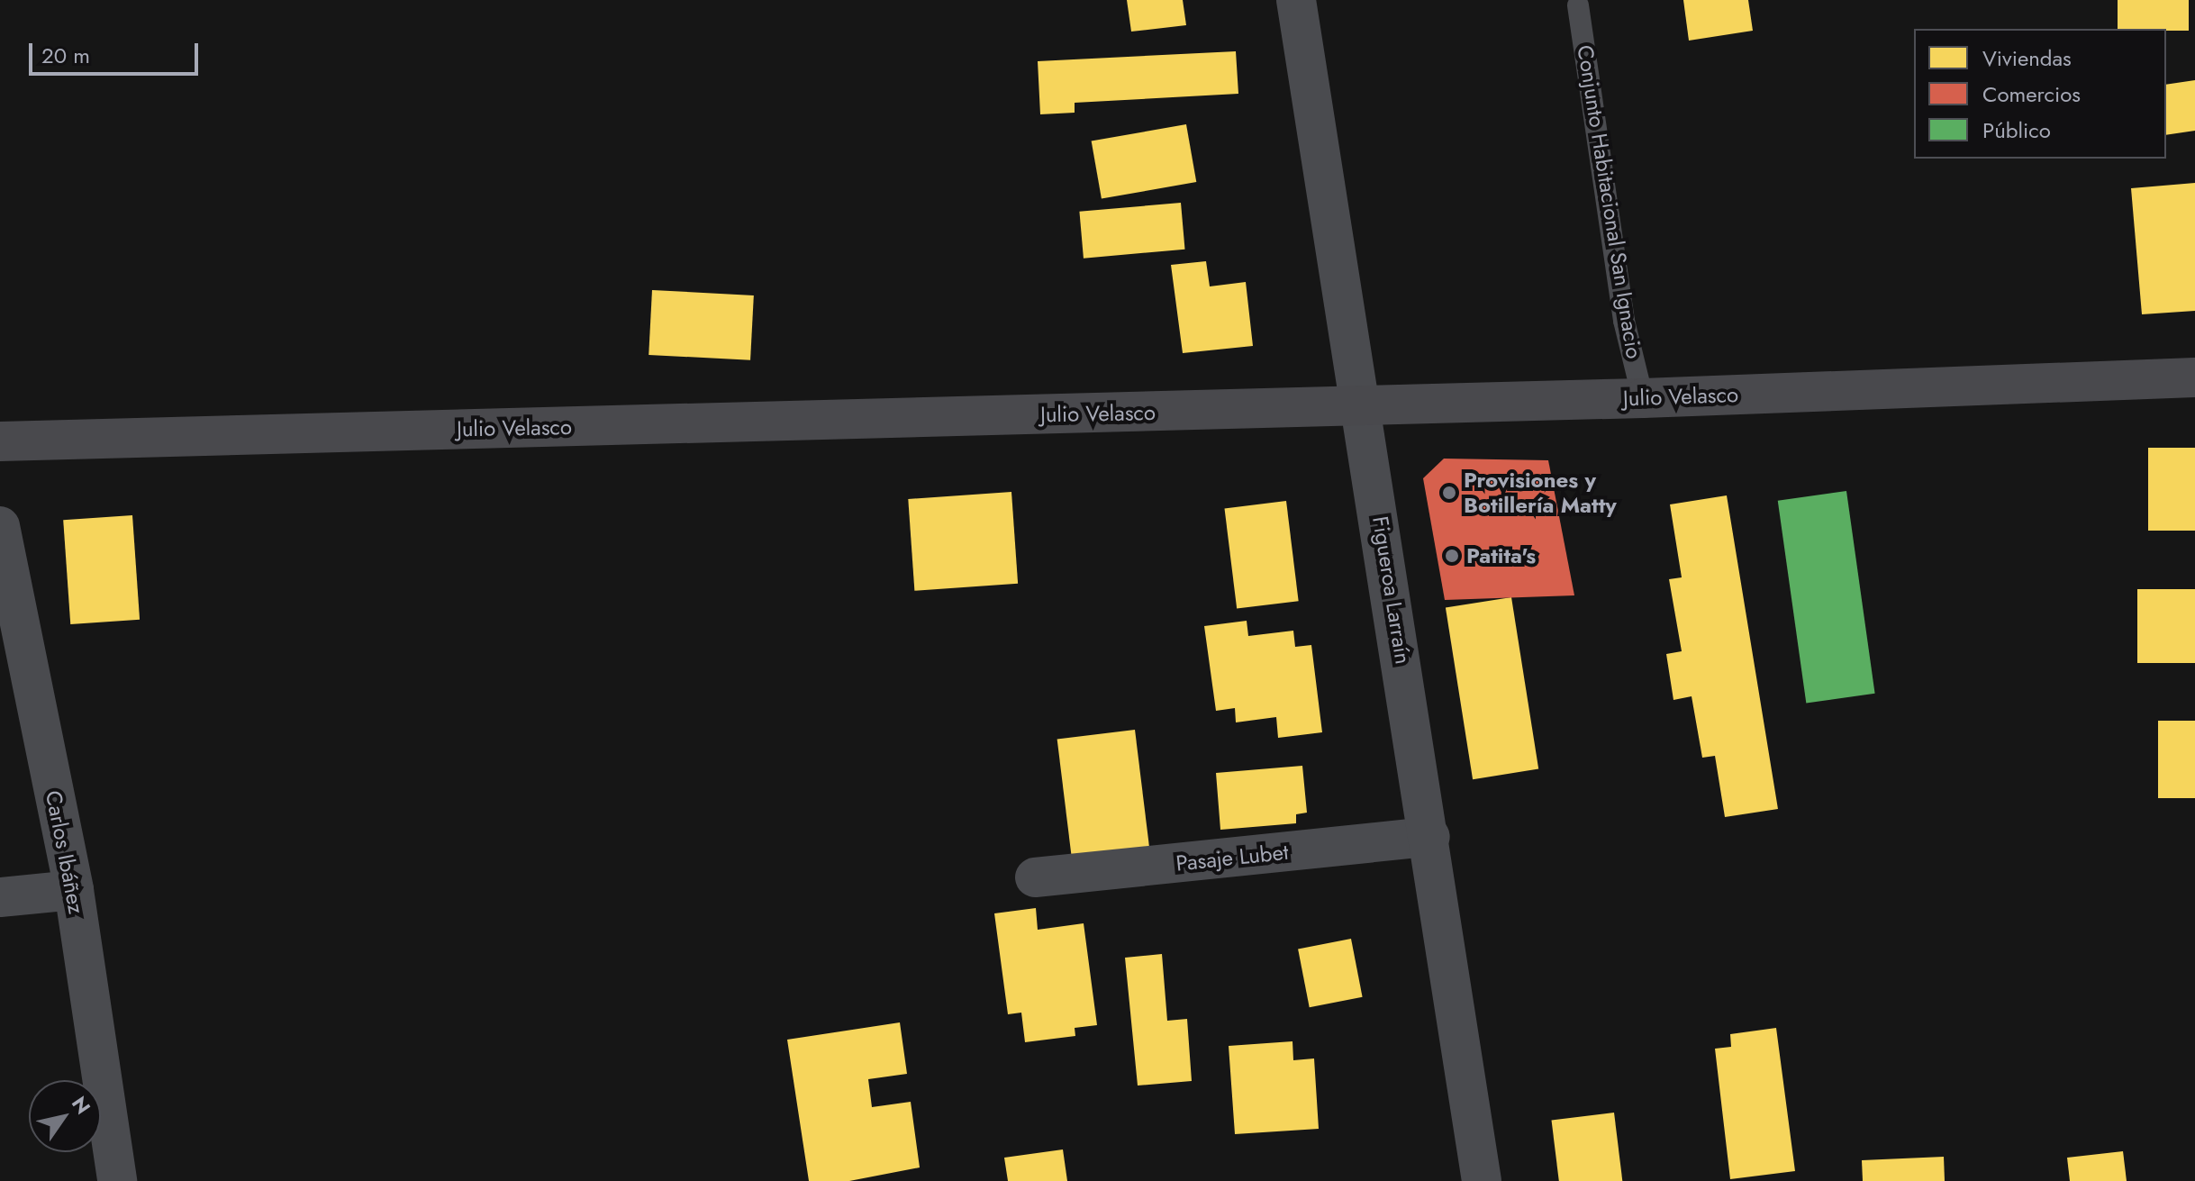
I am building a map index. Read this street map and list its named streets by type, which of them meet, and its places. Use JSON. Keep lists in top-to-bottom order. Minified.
{"streets":{"main road":["Julio Velasco"],"street":["Figueroa Larraín","Carlos Ibáñez","Pasaje Lubet"],"lane":["Conjunto Habitacional San Ignacio"]},"crossings":[["Conjunto Habitacional San Ignacio","Julio Velasco"],["Julio Velasco","Figueroa Larraín"],["Figueroa Larraín","Pasaje Lubet"]],"places":["Provisiones y Botillería Matty","Patita's"],"legend":["Viviendas","Comercios","Público"],"scale_bar":"20 m","north":"top right"}
